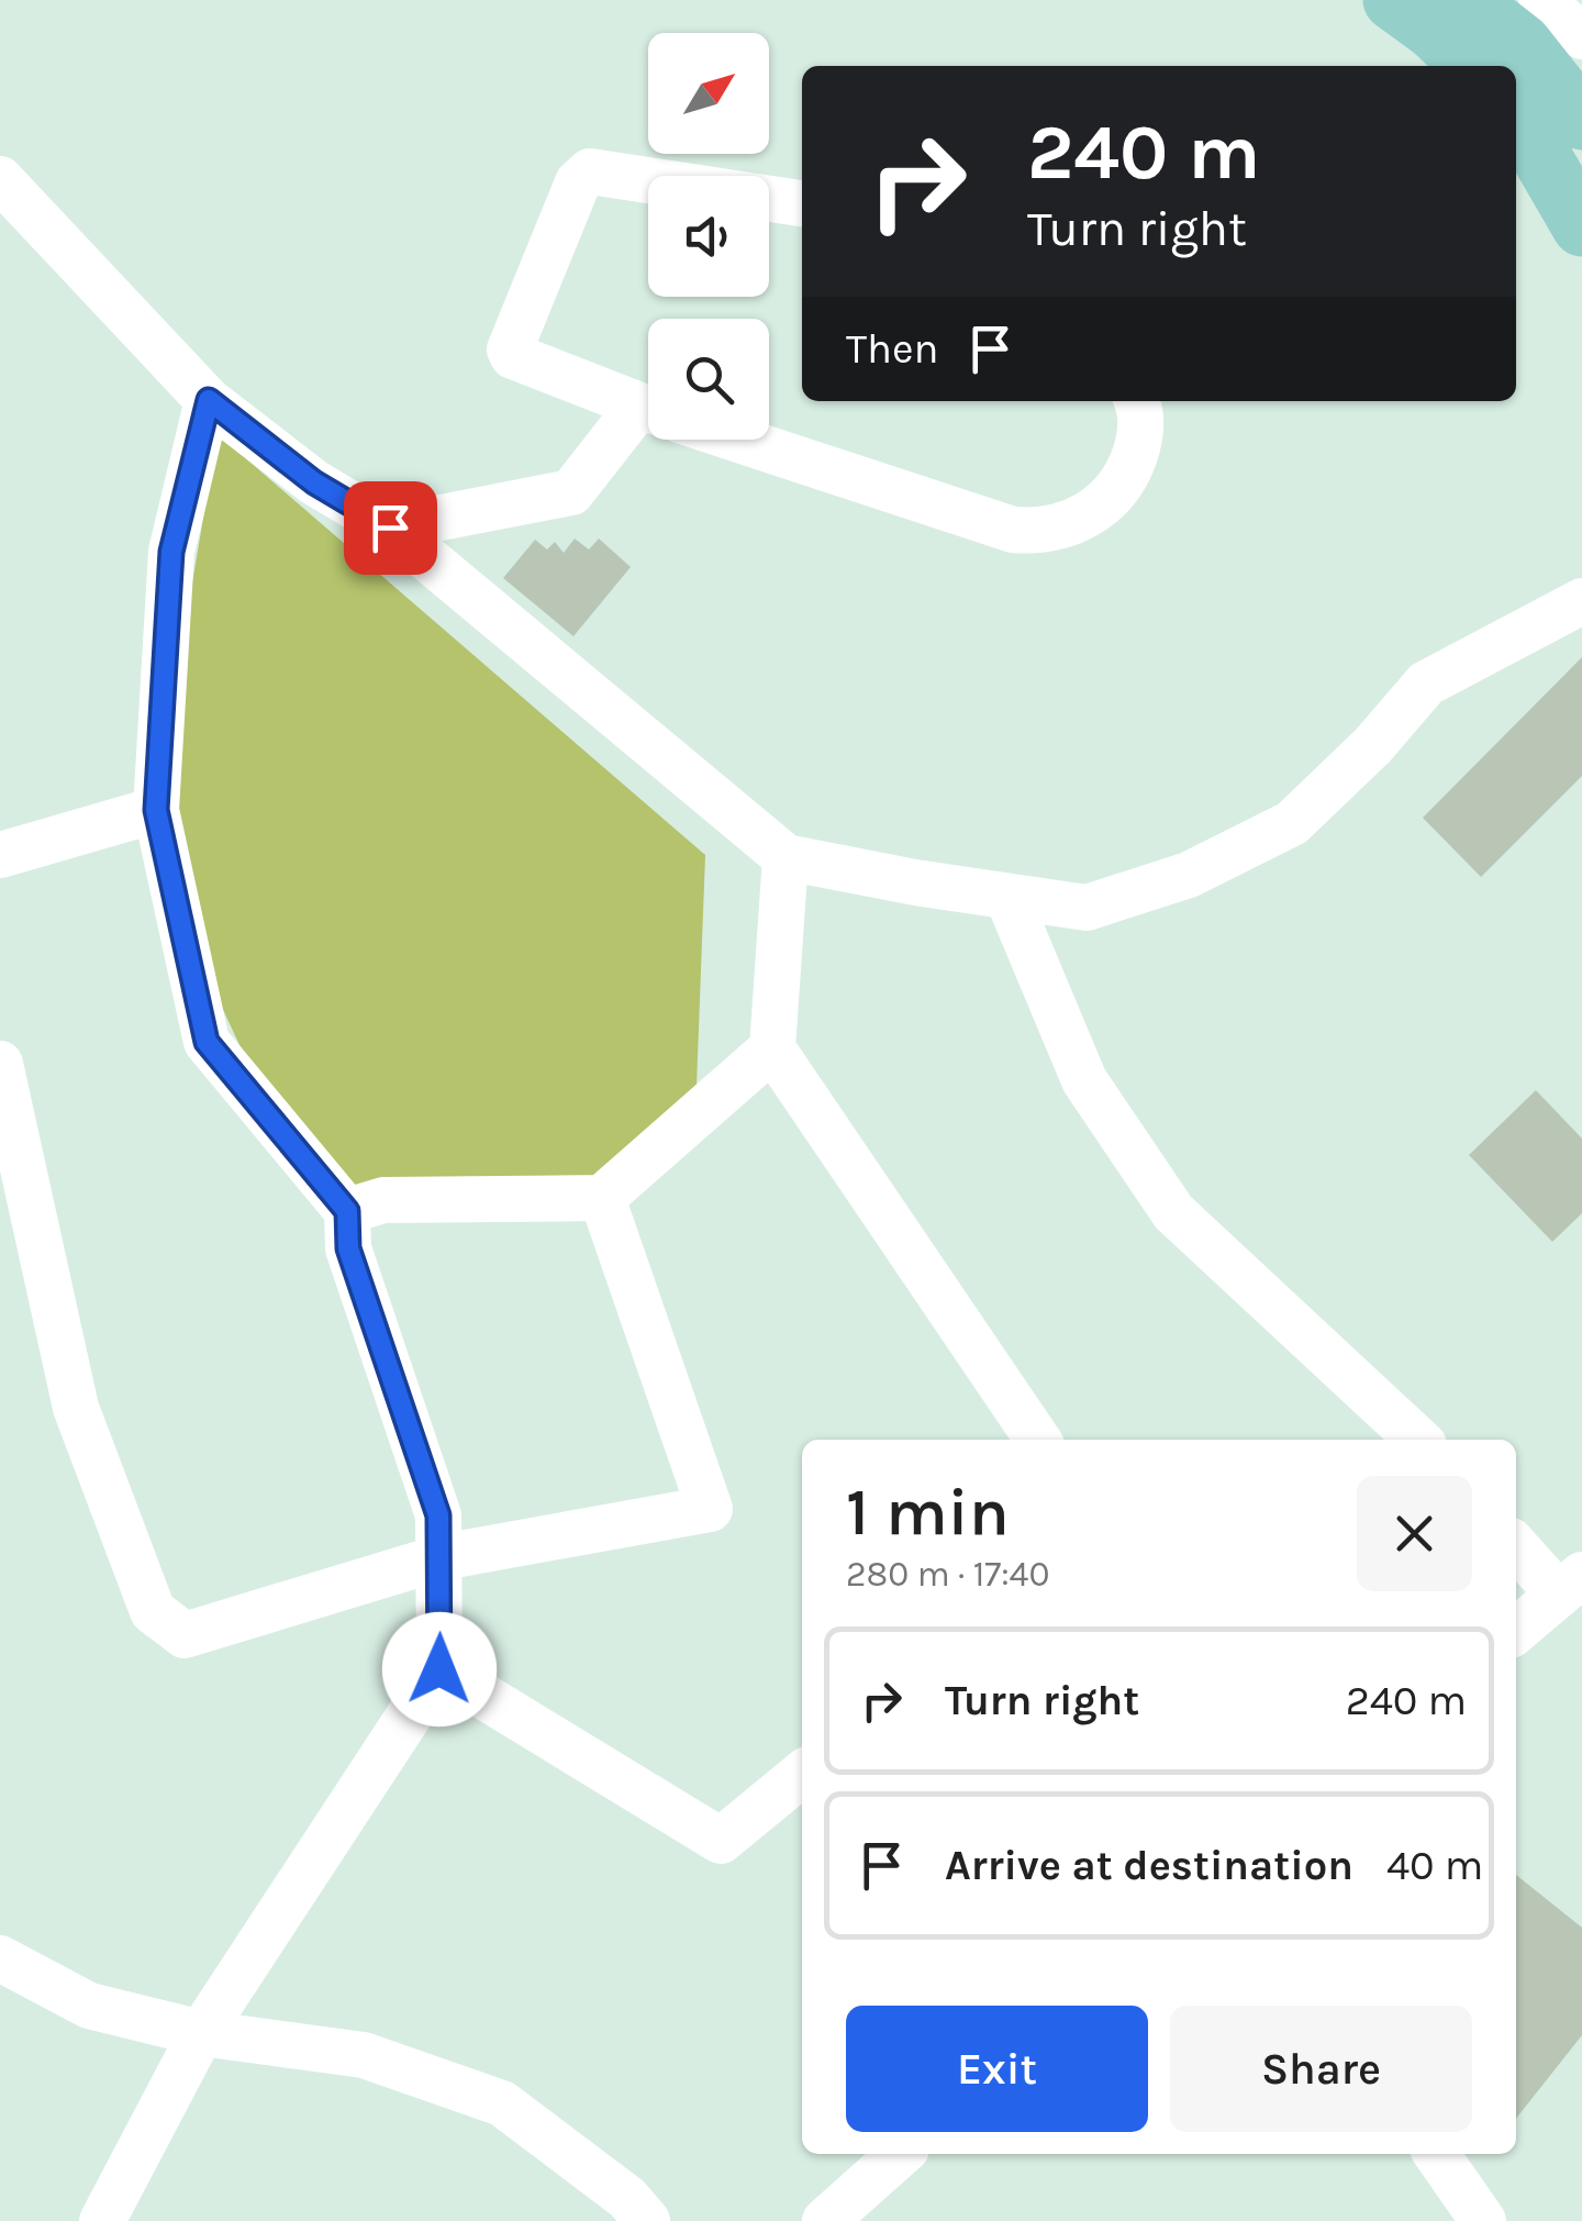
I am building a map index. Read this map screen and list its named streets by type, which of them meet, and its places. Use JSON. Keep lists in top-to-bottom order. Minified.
{"north":"top right","page":{"turn":["240 m","Turn right"],"then":"Then","heading":["1 min","280 m · 17:40"],"list":[{"name":"Turn right","value":"240 m"},{"name":"Arrive at destination","value":"40 m"}],"buttons":["Exit","Share"]}}
